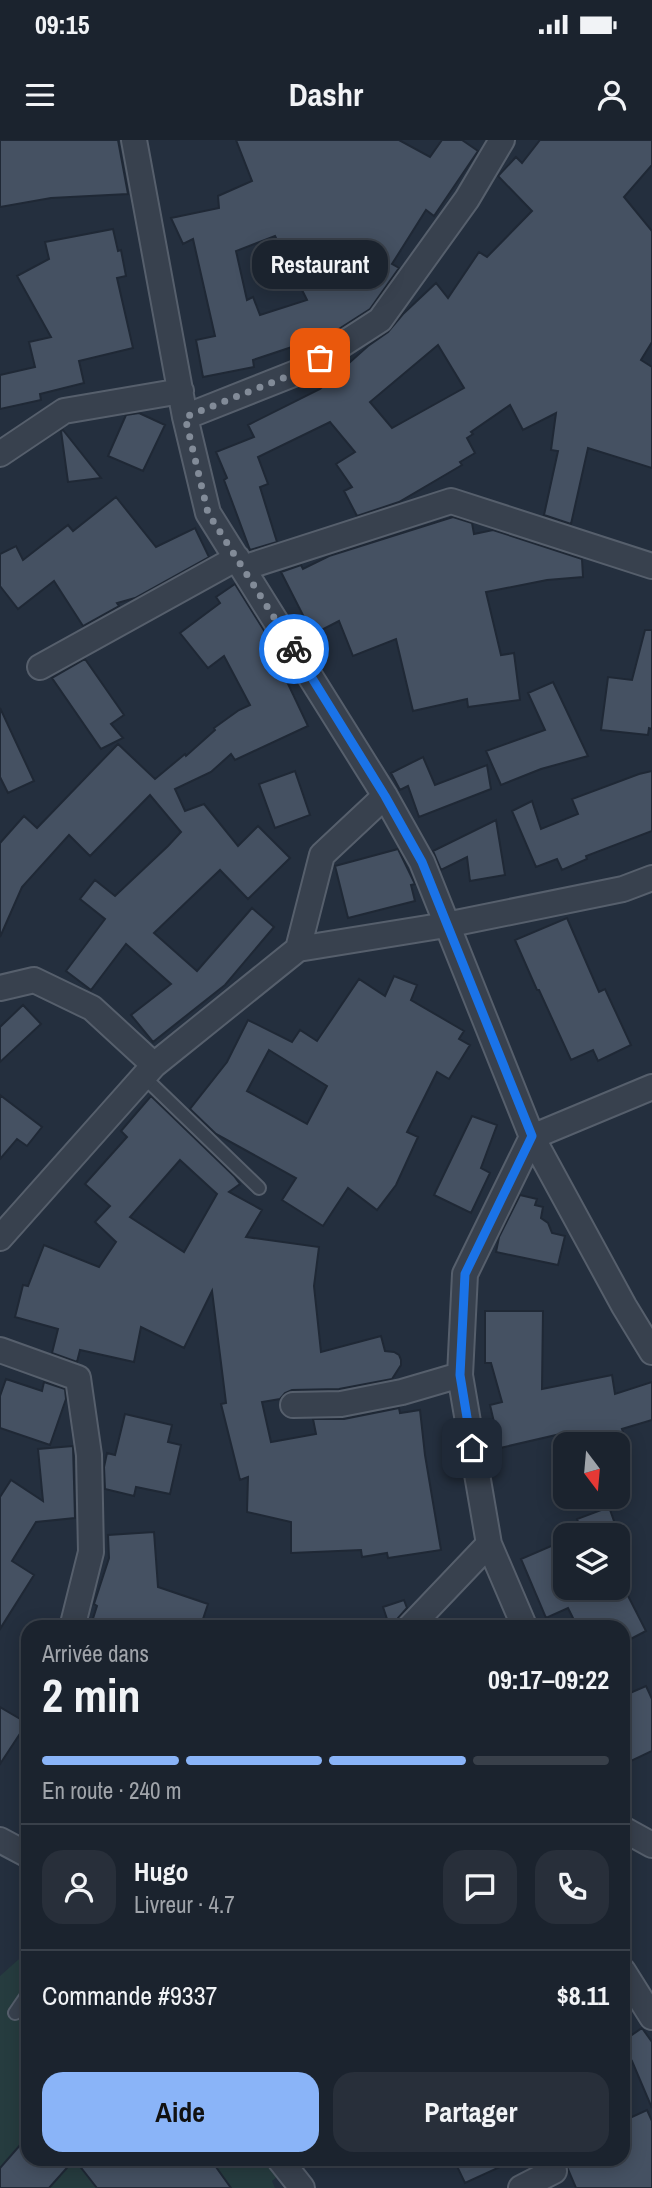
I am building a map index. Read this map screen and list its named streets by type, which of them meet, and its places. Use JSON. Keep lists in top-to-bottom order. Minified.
{"places":["Restaurant"],"north":"bottom","page":{"status":"09:15","header":"Dashr","bubble":"Restaurant","heading":["2 min","Arrivée dans","09:17–09:22"],"panel":["Hugo","Livreur · 4.7","Commande #9337","$8.11"],"bar":"En route · 240 m","buttons":["Aide","Partager"]}}
